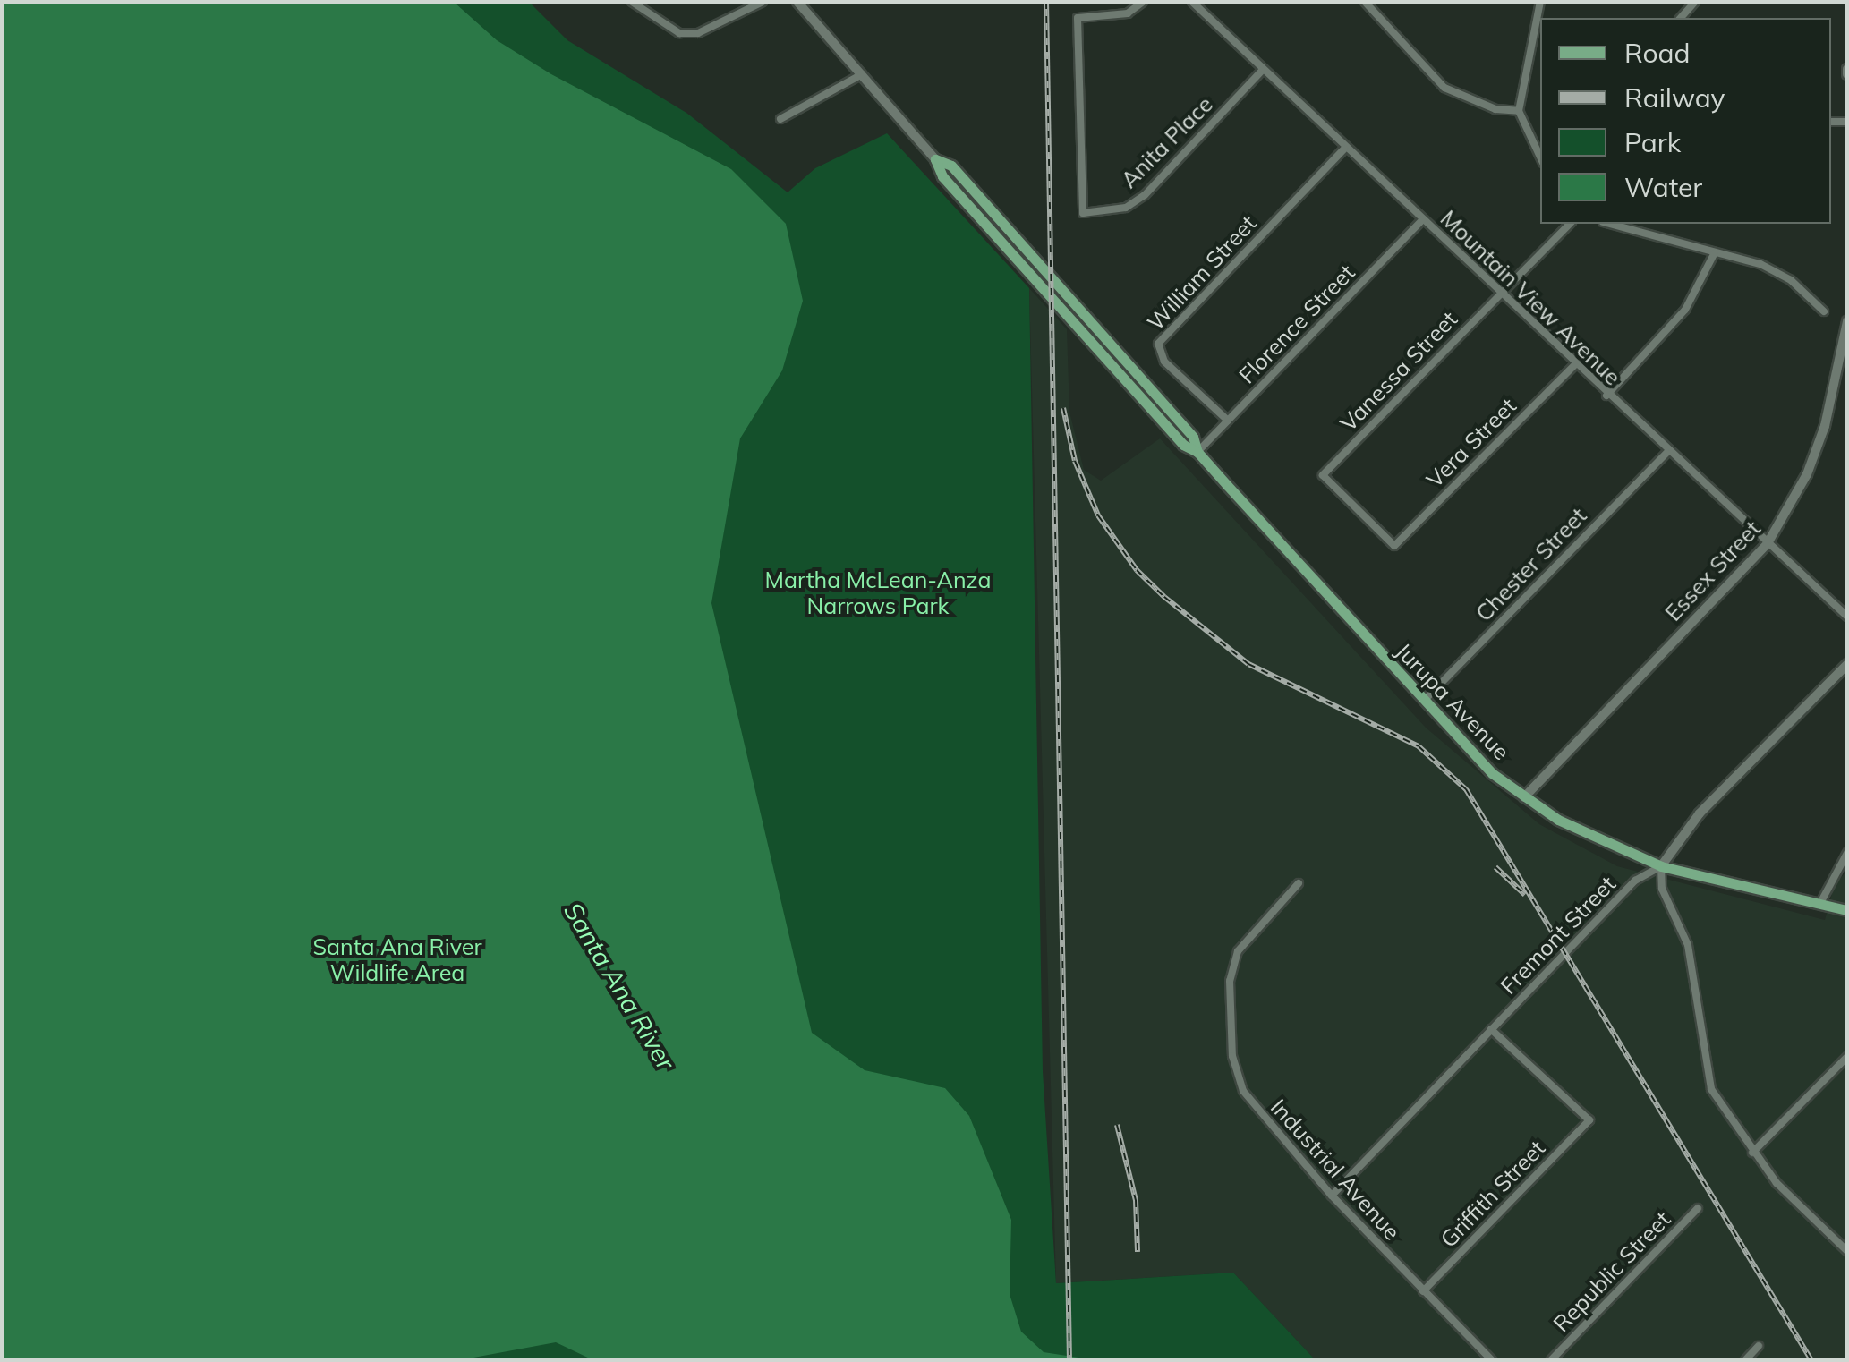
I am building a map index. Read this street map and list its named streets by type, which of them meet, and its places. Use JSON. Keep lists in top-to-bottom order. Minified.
{"streets":{"main road":["Jurupa Avenue"],"street":["Anita Place","William Street","Mountain View Avenue","Florence Street","Vanessa Street","Vera Street","Chester Street","Essex Street","Fremont Street","Industrial Avenue","Griffith Street","Republic Street"]},"crossings":[["Anita Place","Mountain View Avenue"],["William Street","Mountain View Avenue"],["William Street","Florence Street"],["Mountain View Avenue","Florence Street"],["Mountain View Avenue","Vanessa Street"],["Mountain View Avenue","Vera Street"],["Mountain View Avenue","Chester Street"],["Mountain View Avenue","Essex Street"],["Florence Street","Jurupa Avenue"],["Vanessa Street","Vera Street"],["Chester Street","Jurupa Avenue"],["Essex Street","Jurupa Avenue"],["Jurupa Avenue","Fremont Street"],["Fremont Street","Industrial Avenue"],["Fremont Street","Griffith Street"],["Industrial Avenue","Griffith Street"]],"water":["Santa Ana River"],"parks":["Martha McLean-Anza Narrows Park","Santa Ana River Wildlife Area"],"legend":["Road","Railway","Park","Water"]}
